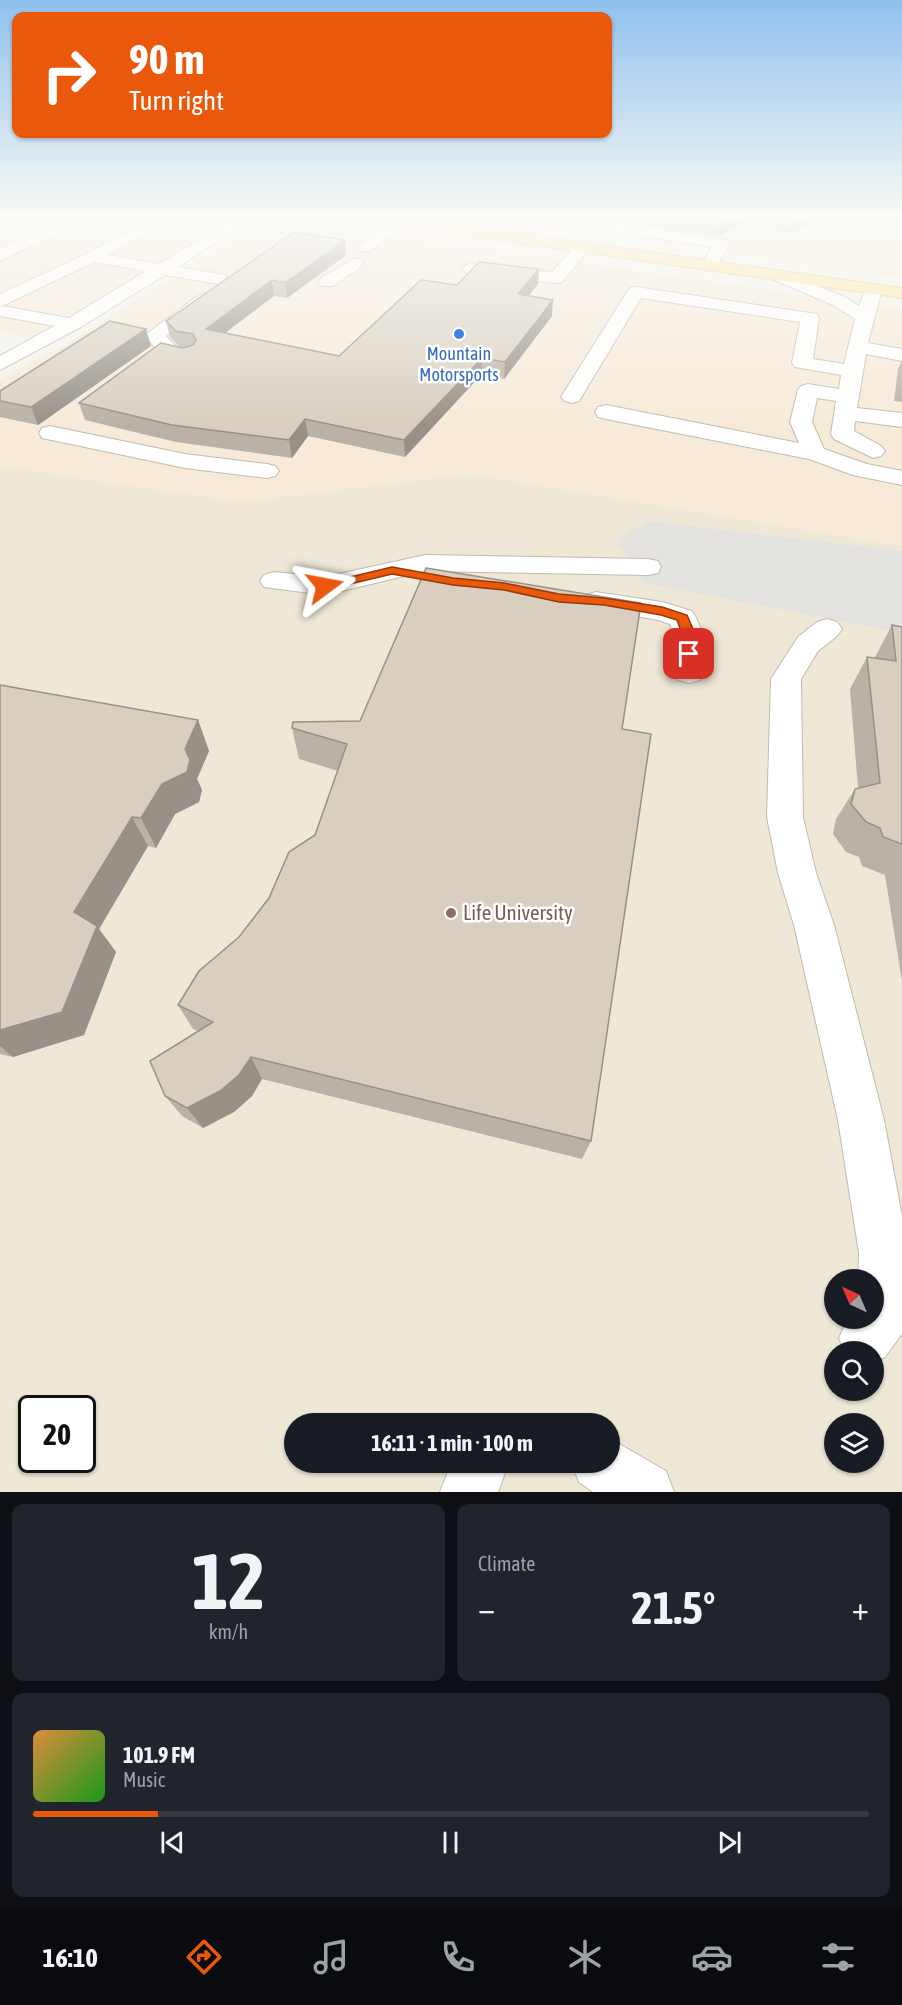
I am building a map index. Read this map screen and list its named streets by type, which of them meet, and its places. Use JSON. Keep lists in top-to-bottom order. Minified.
{"places":["Mountain Motorsports","Life University"],"north":"top left","page":{"turn":["90 m","Turn right"],"limit":"20","trip":"16:11 · 1 min · 100 m","tile":[["12","km/h"],"Climate"],"heat":["−","21.5°","+"],"song":["101.9 FM","Music"],"tabs":"16:10"}}
